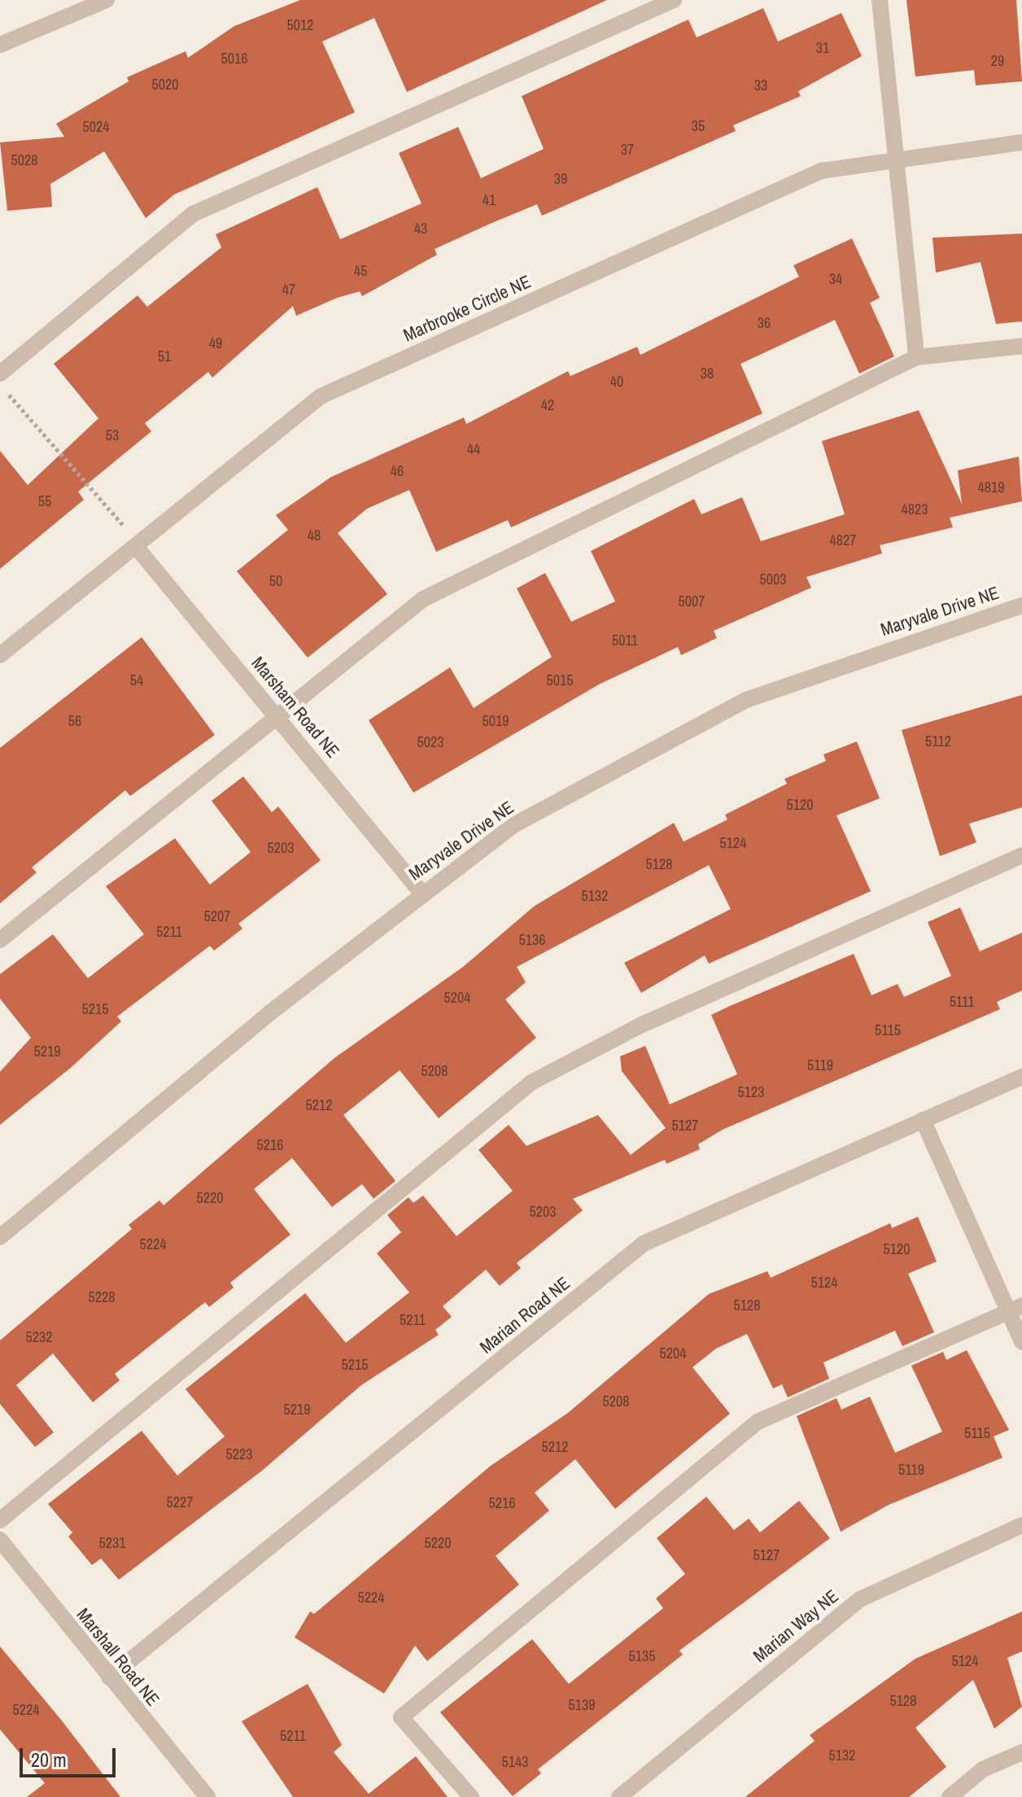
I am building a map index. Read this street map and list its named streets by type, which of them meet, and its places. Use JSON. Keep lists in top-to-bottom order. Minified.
{"streets":{"street":["Marbrooke Circle NE","Maryvale Drive NE","Marsham Road NE","Marian Road NE","Marian Way NE","Marshall Road NE"]},"crossings":[["Marbrooke Circle NE","Marsham Road NE"],["Maryvale Drive NE","Marsham Road NE"],["Marian Road NE","Marshall Road NE"]],"house_numbers":["5012","31","5016","29","5020","33","35","5024","37","5028","39","41","43","45","34","47","36","49","51","38","40","42","53","44","46","4819","55","4823","48","4827","5003","50","5007","5011","54","5015","56","5019","5112","5023","5120","5124","5203","5128","5132","5207","5211","5136","5204","5111","5215","5115","5219","5119","5208","5123","5212","5127","5216","5220","5203","5224","5120","5124","5228","5128","5211","5232","5204","5215","5208","5219","5115","5212","5223","5119","5227","5216","5231","5220","5127","5224","5135","5124","5128","5139","5224","5211","5132","5143"],"scale_bar":"20 m"}
